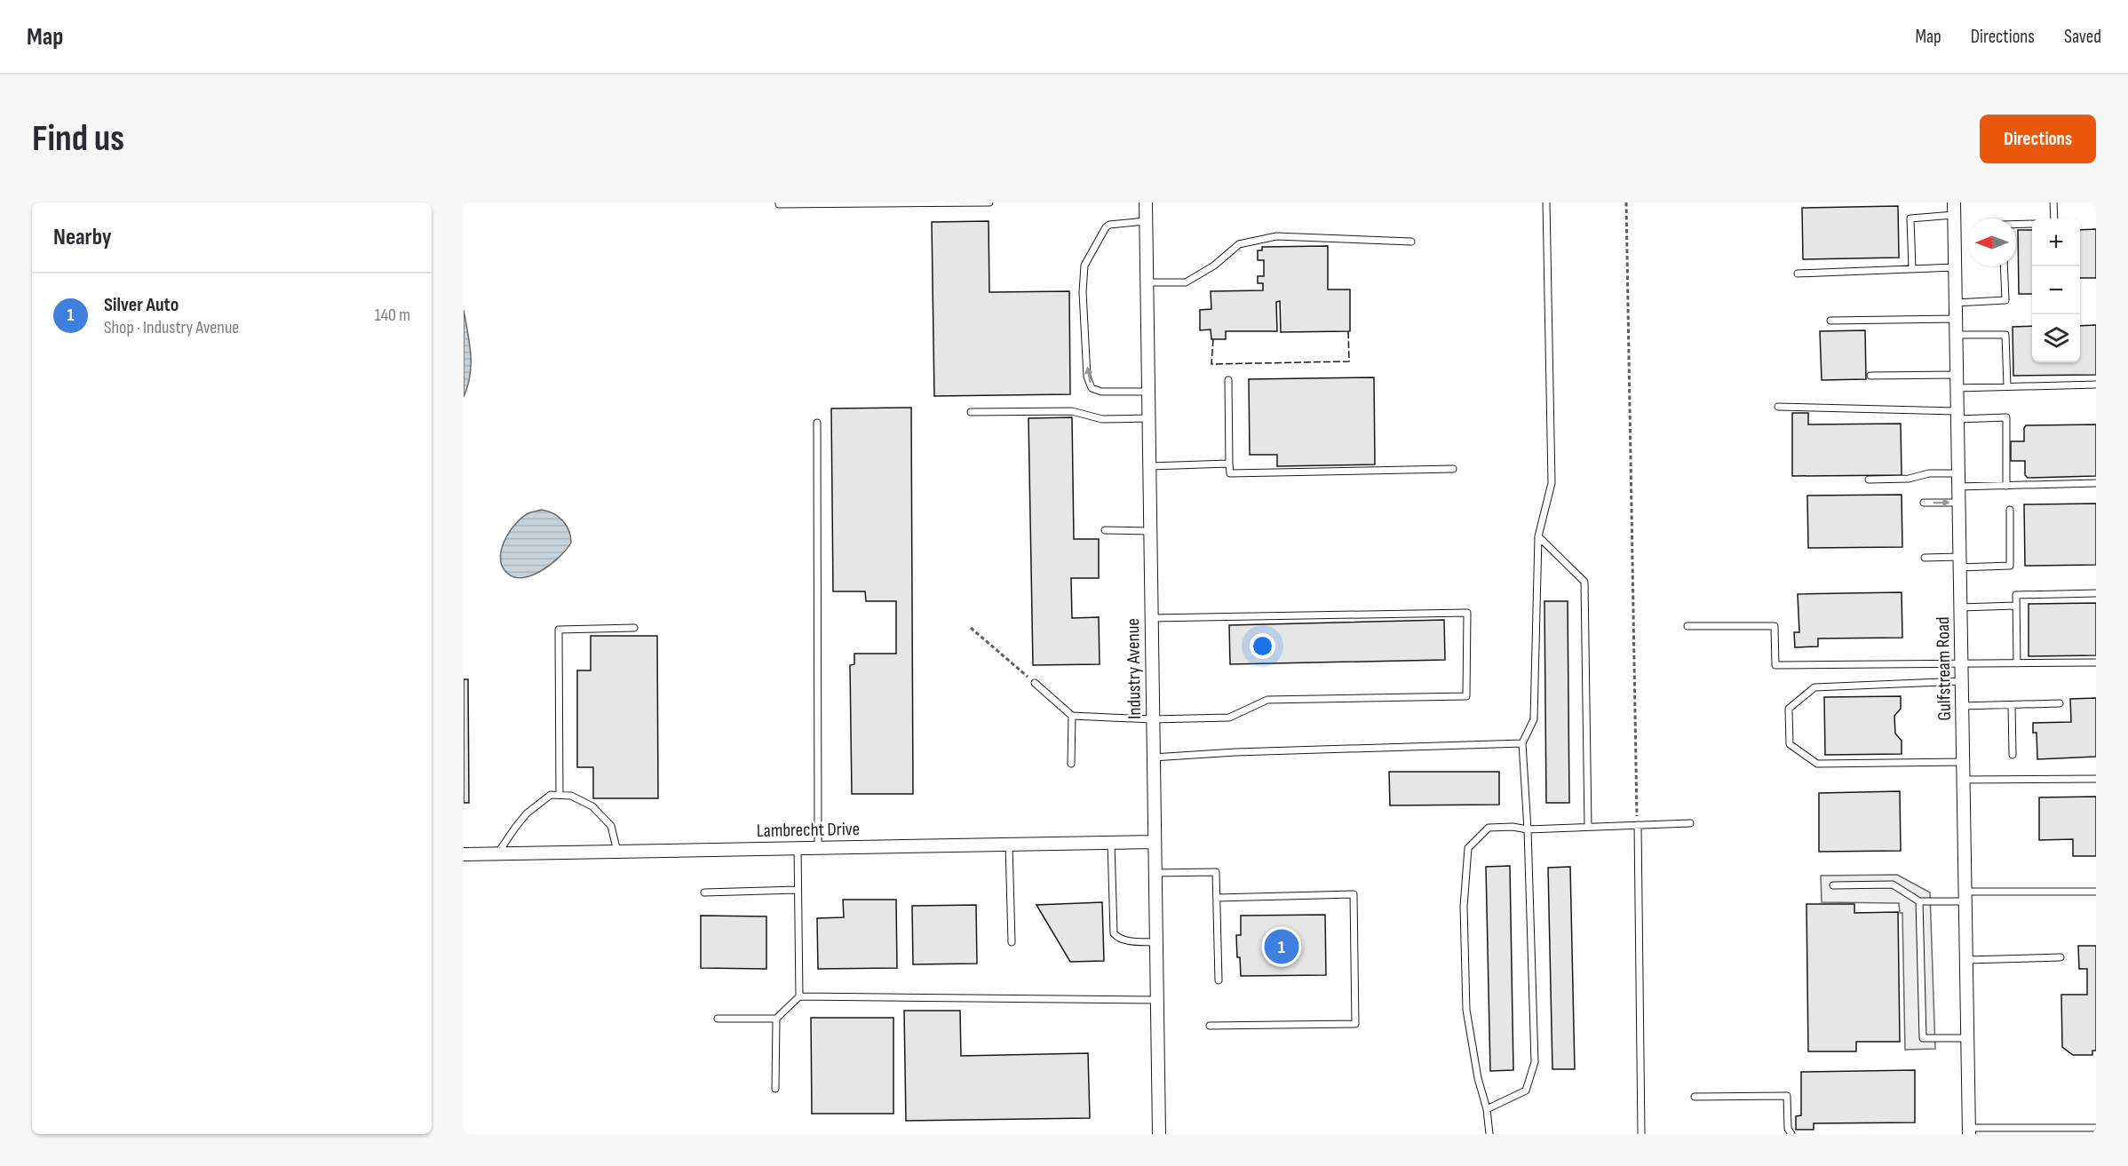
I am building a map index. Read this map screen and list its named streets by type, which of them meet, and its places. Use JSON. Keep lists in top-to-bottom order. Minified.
{"streets":{"street":["Industry Avenue","Gulfstream Road","Lambrecht Drive"]},"crossings":[["Industry Avenue","Lambrecht Drive"]],"north":"left","page":{"header":"Map","nav":["Map","Directions","Saved"],"buttons":"Directions","title":"Find us","heading":"Nearby","map_buttons":["+","−"],"list":[{"mark":"1","name":"Silver Auto","note":"Shop · Industry Avenue","value":"140 m"}],"pins":"1"}}
